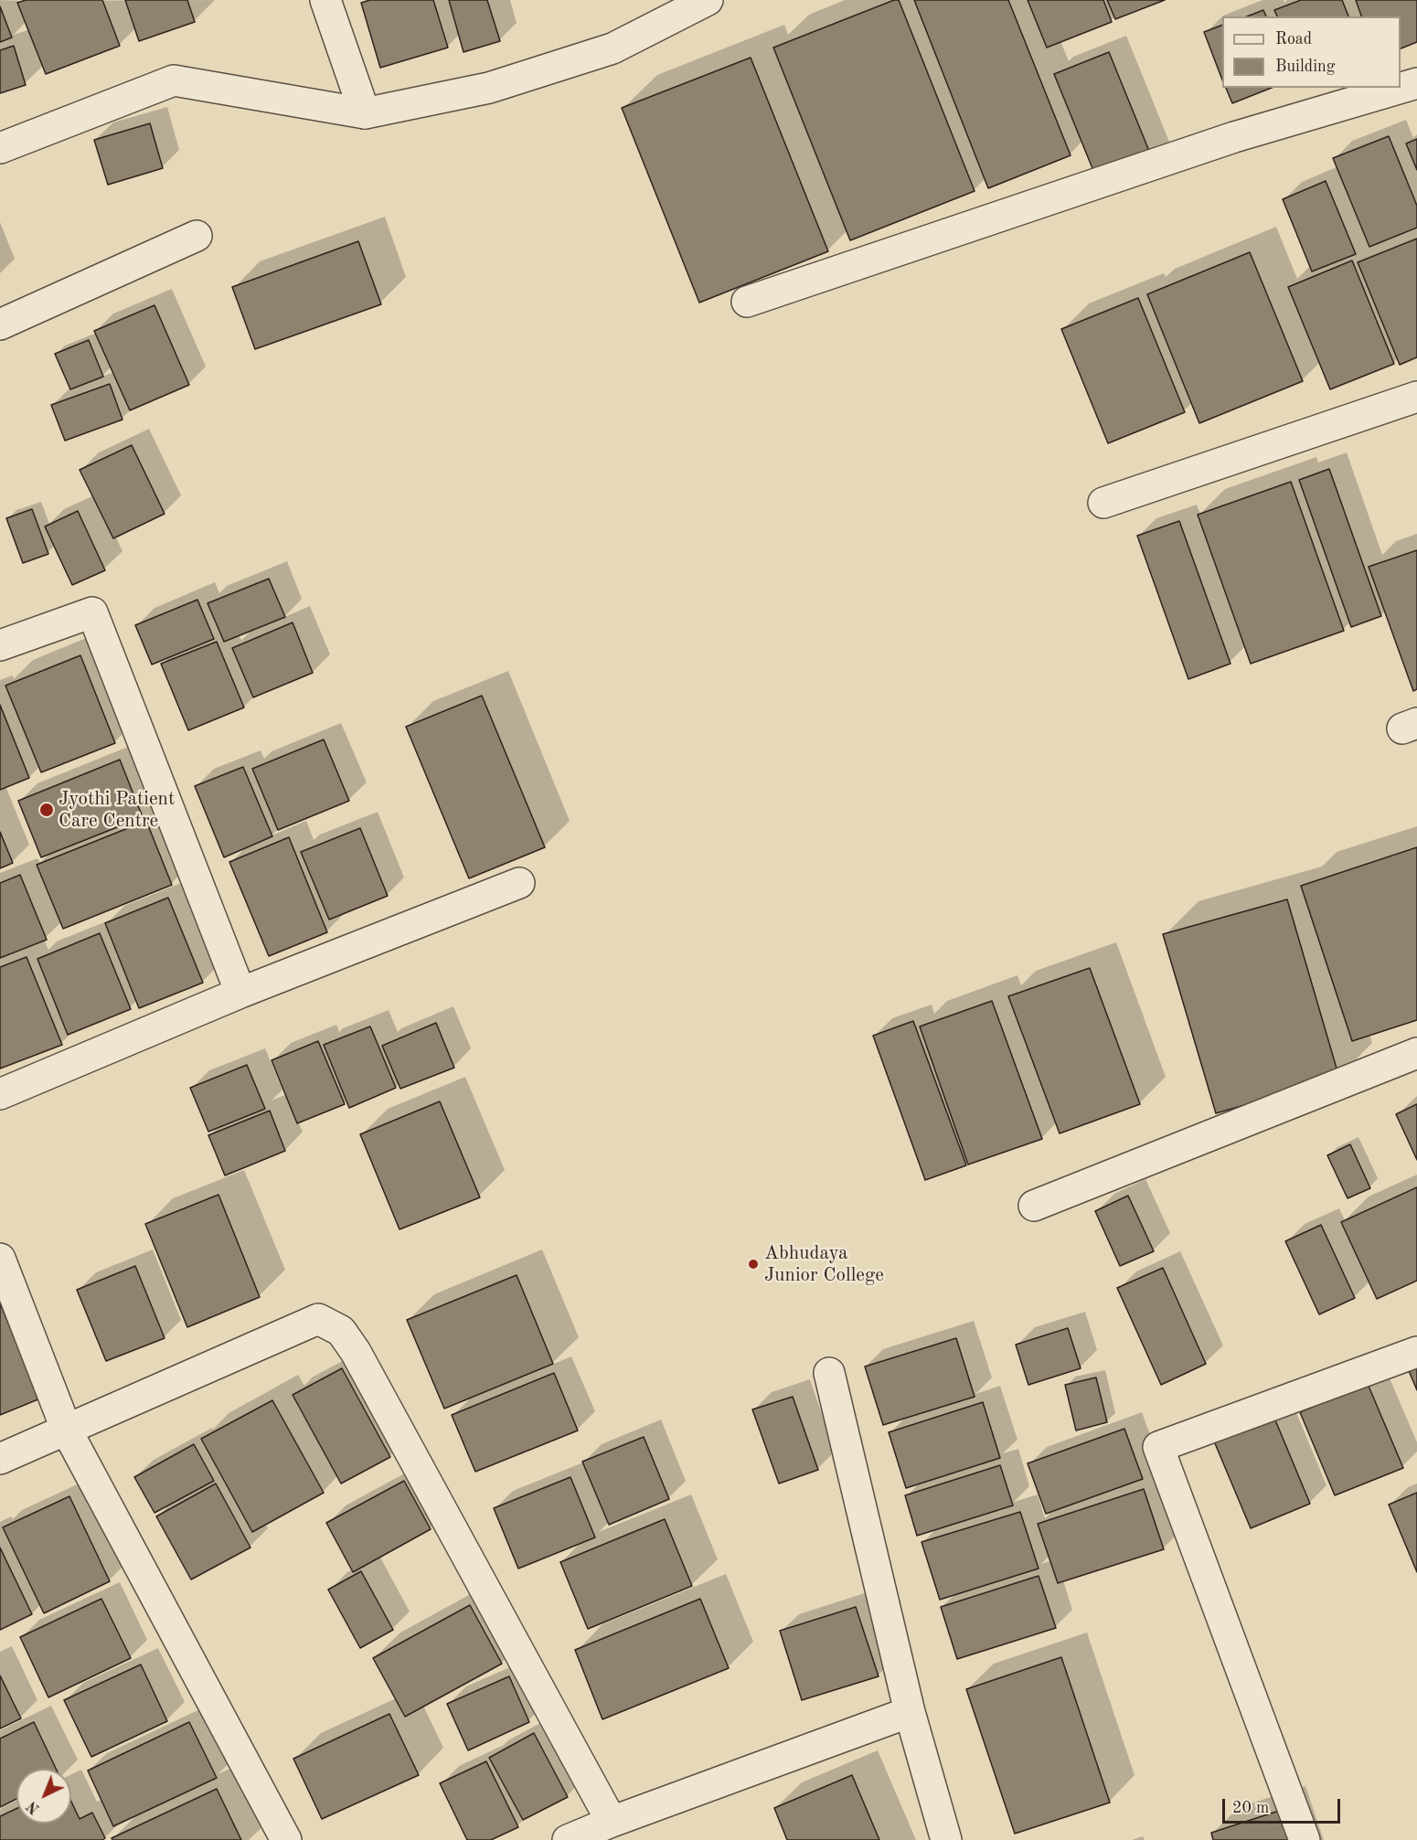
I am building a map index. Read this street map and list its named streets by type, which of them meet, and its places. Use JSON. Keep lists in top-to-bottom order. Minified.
{"places":["Jyothi Patient Care Centre","Abhudaya Junior College"],"legend":["Road","Building"],"scale_bar":"20 m","north":"bottom left"}
